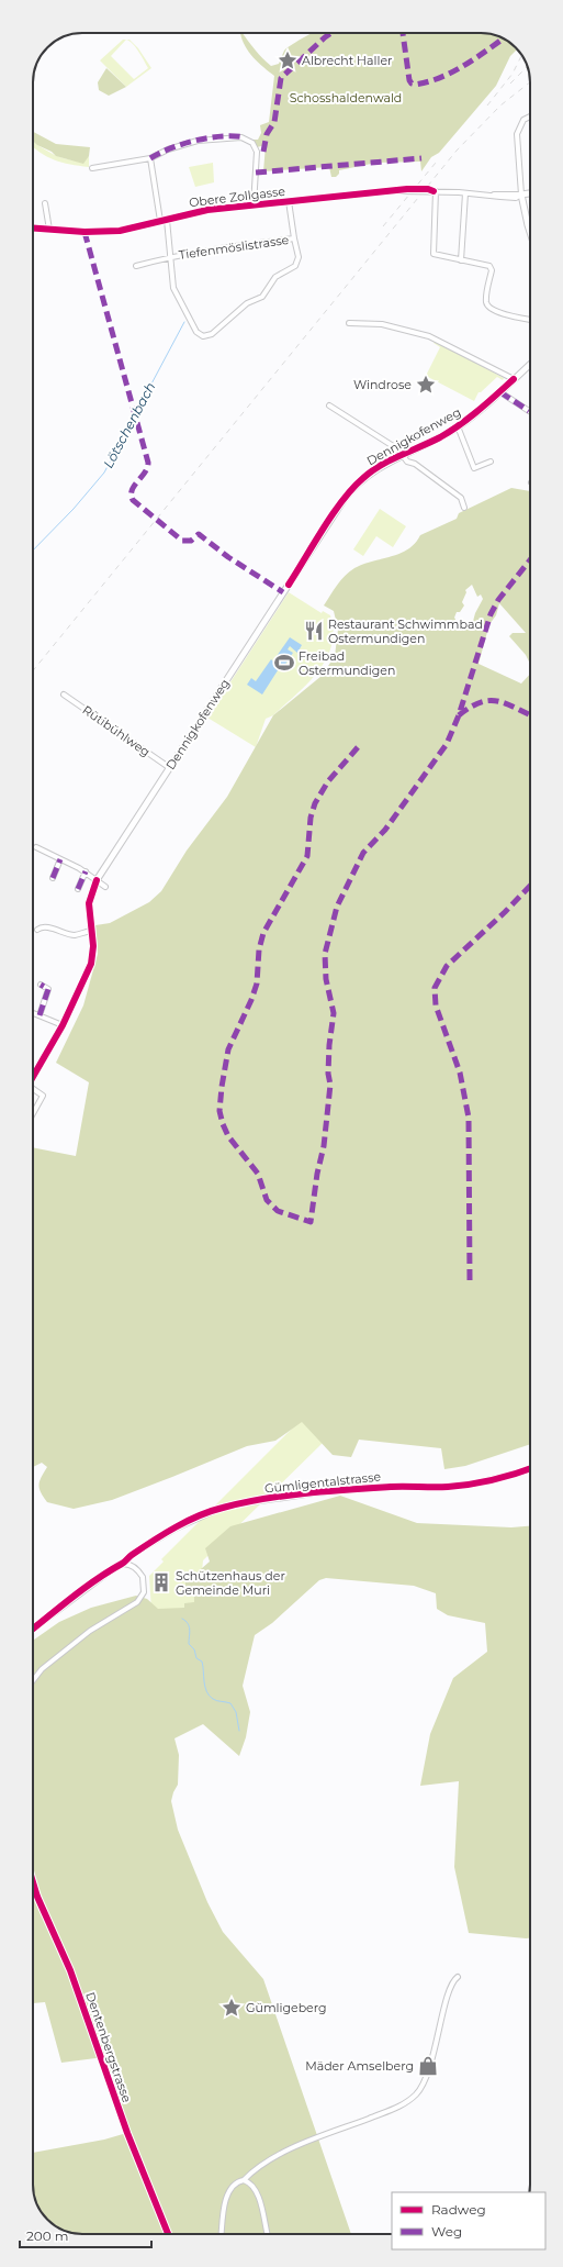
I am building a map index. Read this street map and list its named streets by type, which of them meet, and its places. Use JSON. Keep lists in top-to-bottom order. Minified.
{"streets":{"street":["Obere Zollgasse","Tiefenmöslistrasse","Dennigkofenweg","Rütibühlweg","Gümligentalstrasse","Dentenbergstrasse"]},"crossings":[["Obere Zollgasse","Tiefenmöslistrasse"],["Dennigkofenweg","Rütibühlweg"]],"water":["Lötschenbach"],"parks":["Schosshaldenwald"],"places":{"place":["Albrecht Haller","Windrose","Gümligeberg"],"restaurant":["Restaurant Schwimmbad Ostermundigen"],"sports":["Freibad Ostermundigen"],"building":["Schützenhaus der Gemeinde Muri"],"shop":["Mäder Amselberg"]},"legend":["Radweg","Weg"],"scale_bar":"200 m"}
